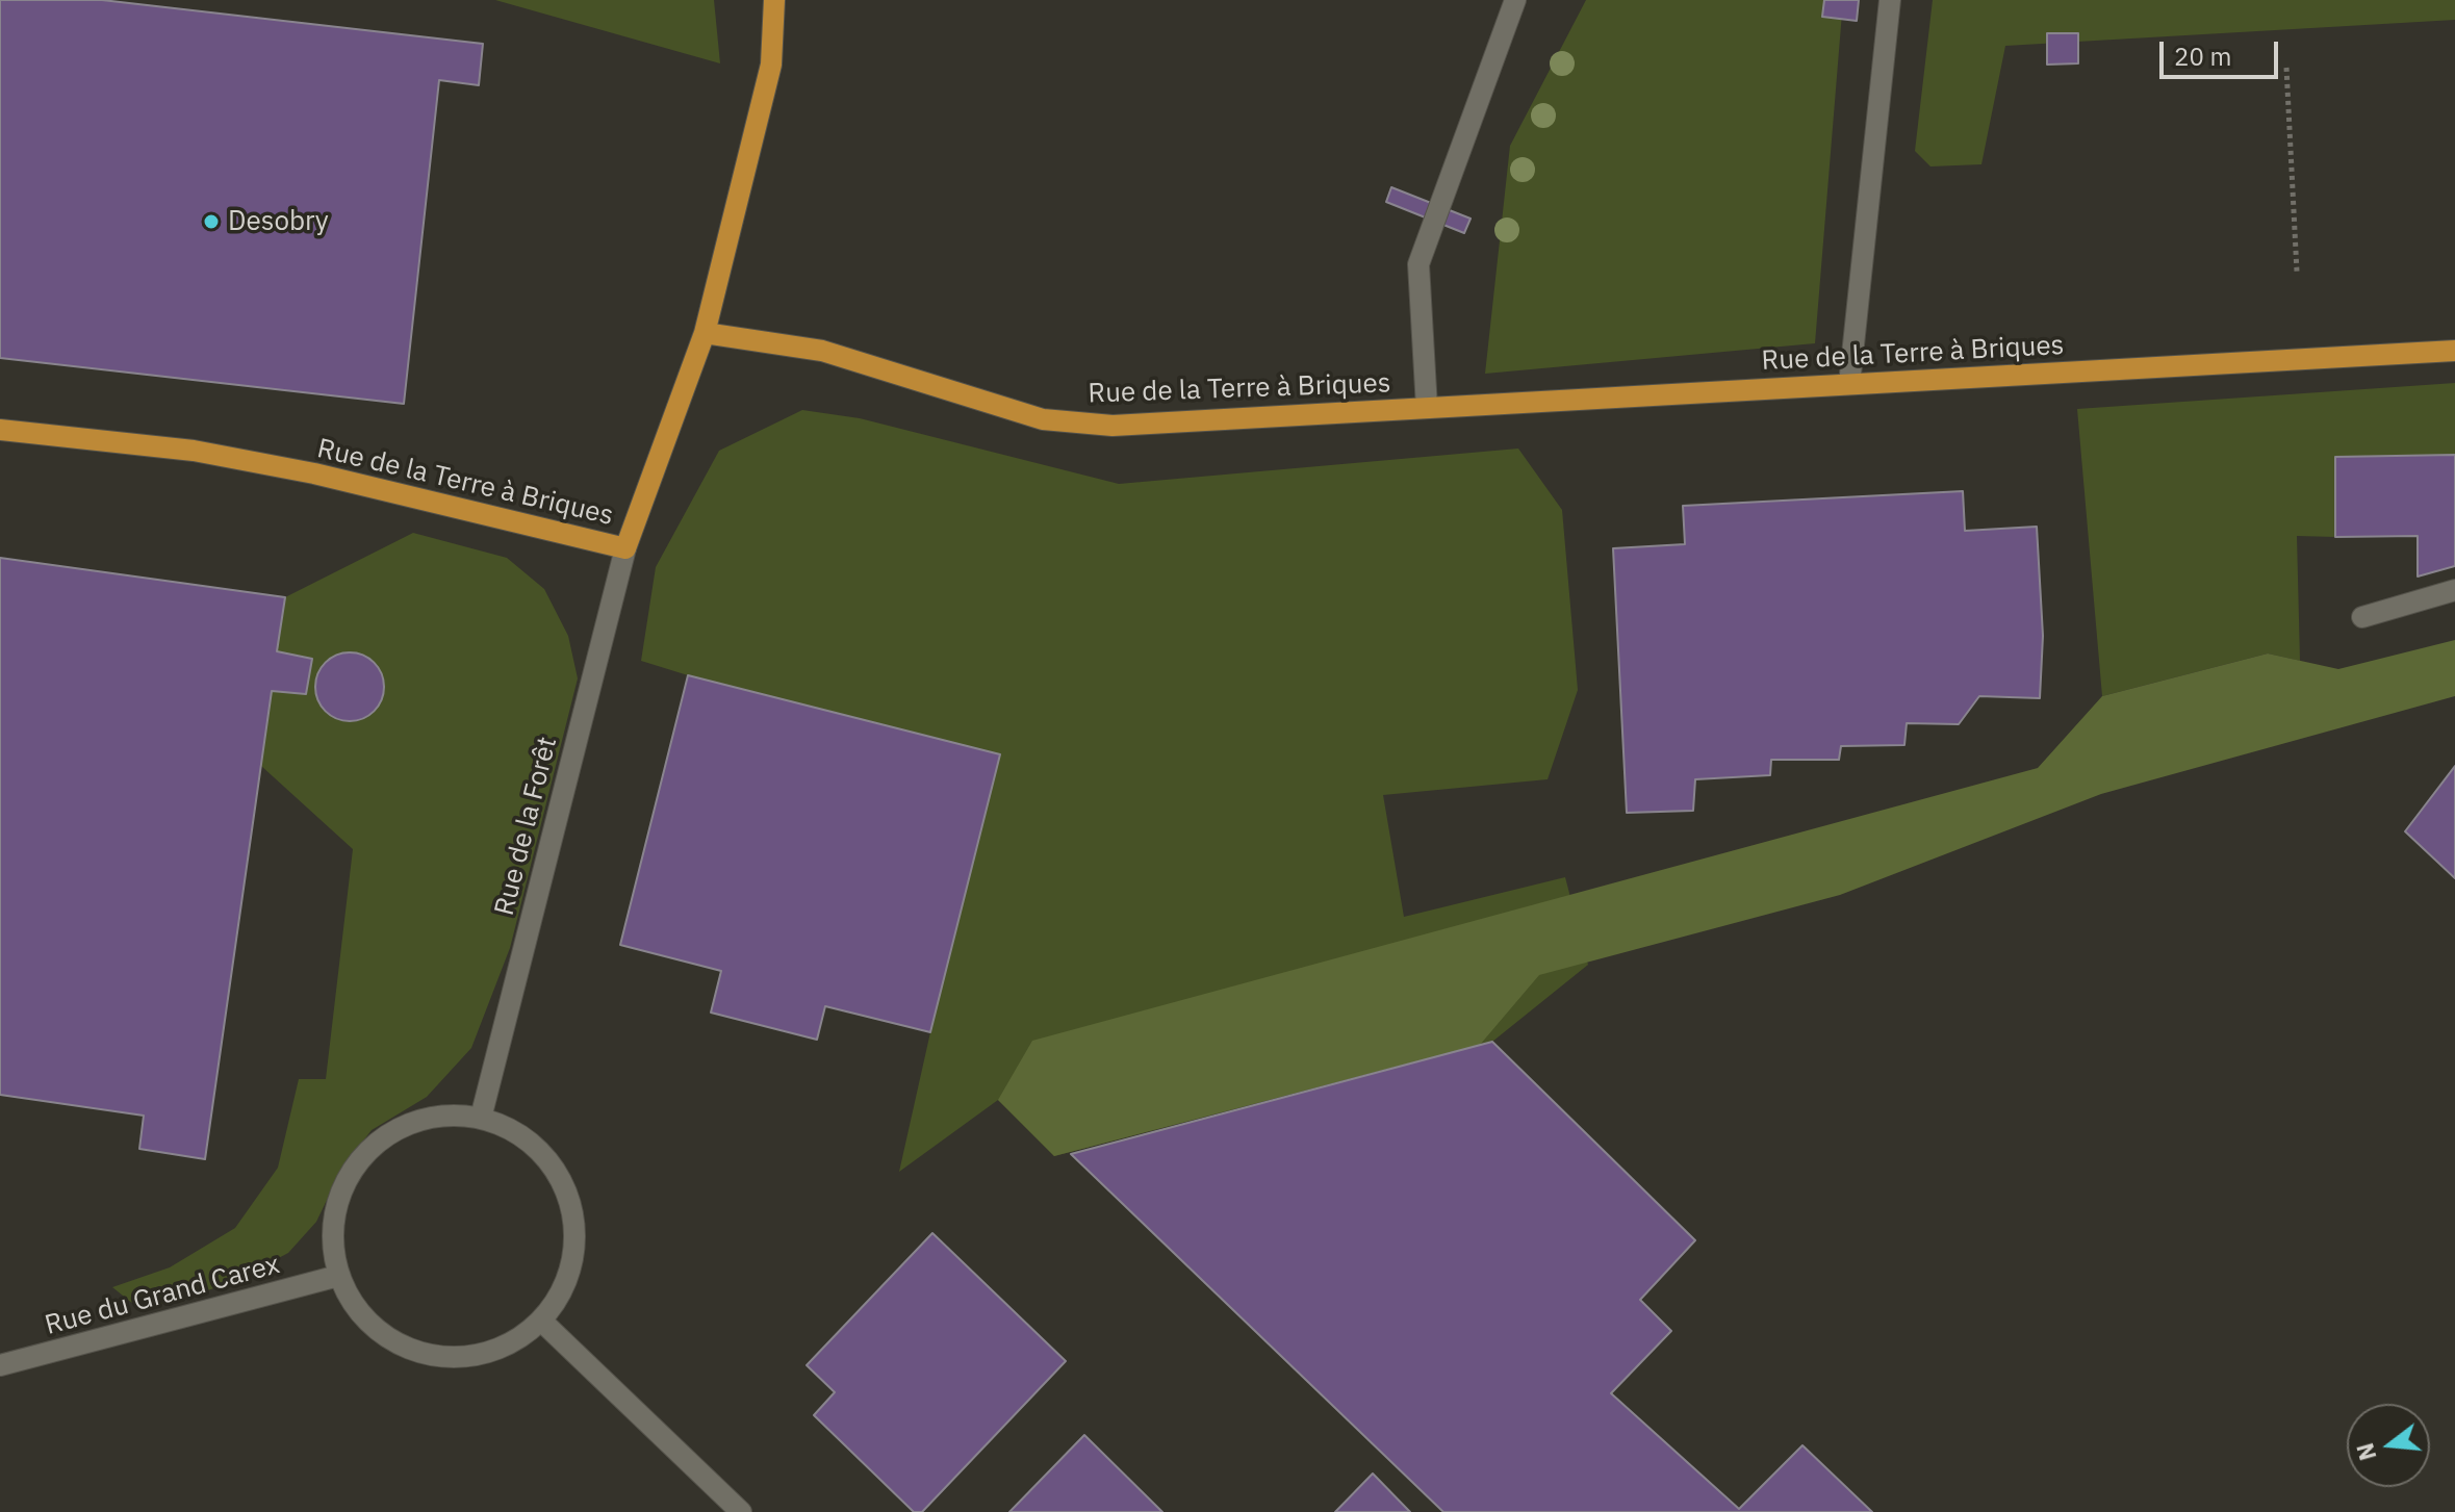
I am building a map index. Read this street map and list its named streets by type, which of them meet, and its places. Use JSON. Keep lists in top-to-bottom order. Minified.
{"streets":{"main road":["Rue de la Terre à Briques"],"street":["Rue de la Forêt","Rue du Grand Carex"]},"crossings":[["Rue de la Terre à Briques","Rue de la Forêt"],["Rue de la Forêt","Rue du Grand Carex"]],"places":["Desobry"],"scale_bar":"20 m","north":"left"}
